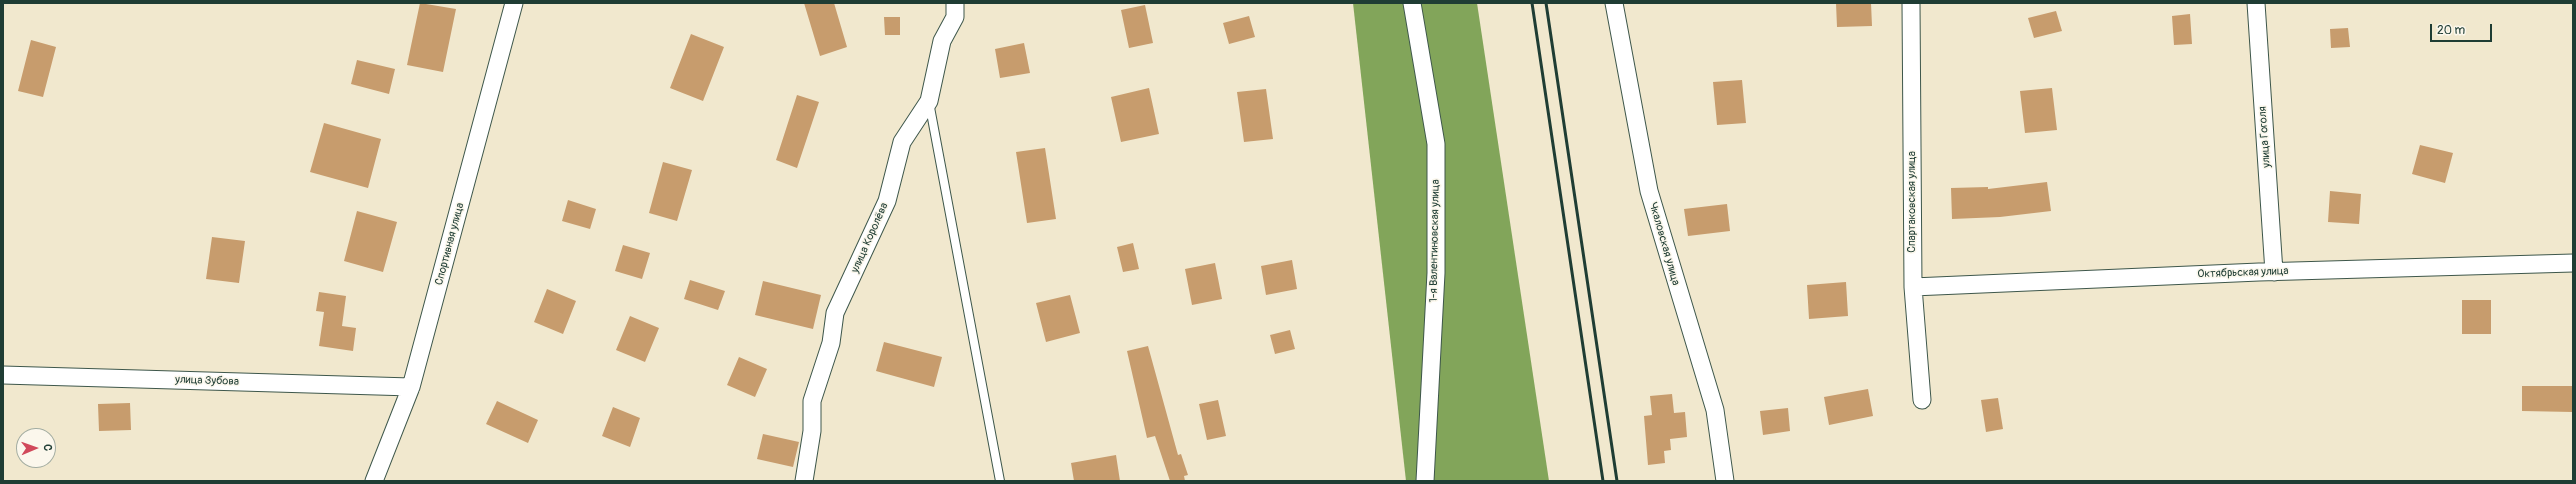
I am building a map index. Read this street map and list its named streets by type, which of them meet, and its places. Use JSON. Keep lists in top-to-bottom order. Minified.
{"streets":{"street":["улица Гоголя","Спартаковская улица","улица Королёва","1-я Валентиновская улица","Спортивная улица","Чкаловская улица","Октябрьская улица","улица Зубова"]},"crossings":[["улица Гоголя","Октябрьская улица"],["Спартаковская улица","Октябрьская улица"],["Спортивная улица","улица Зубова"]],"scale_bar":"20 m","north":"right"}
